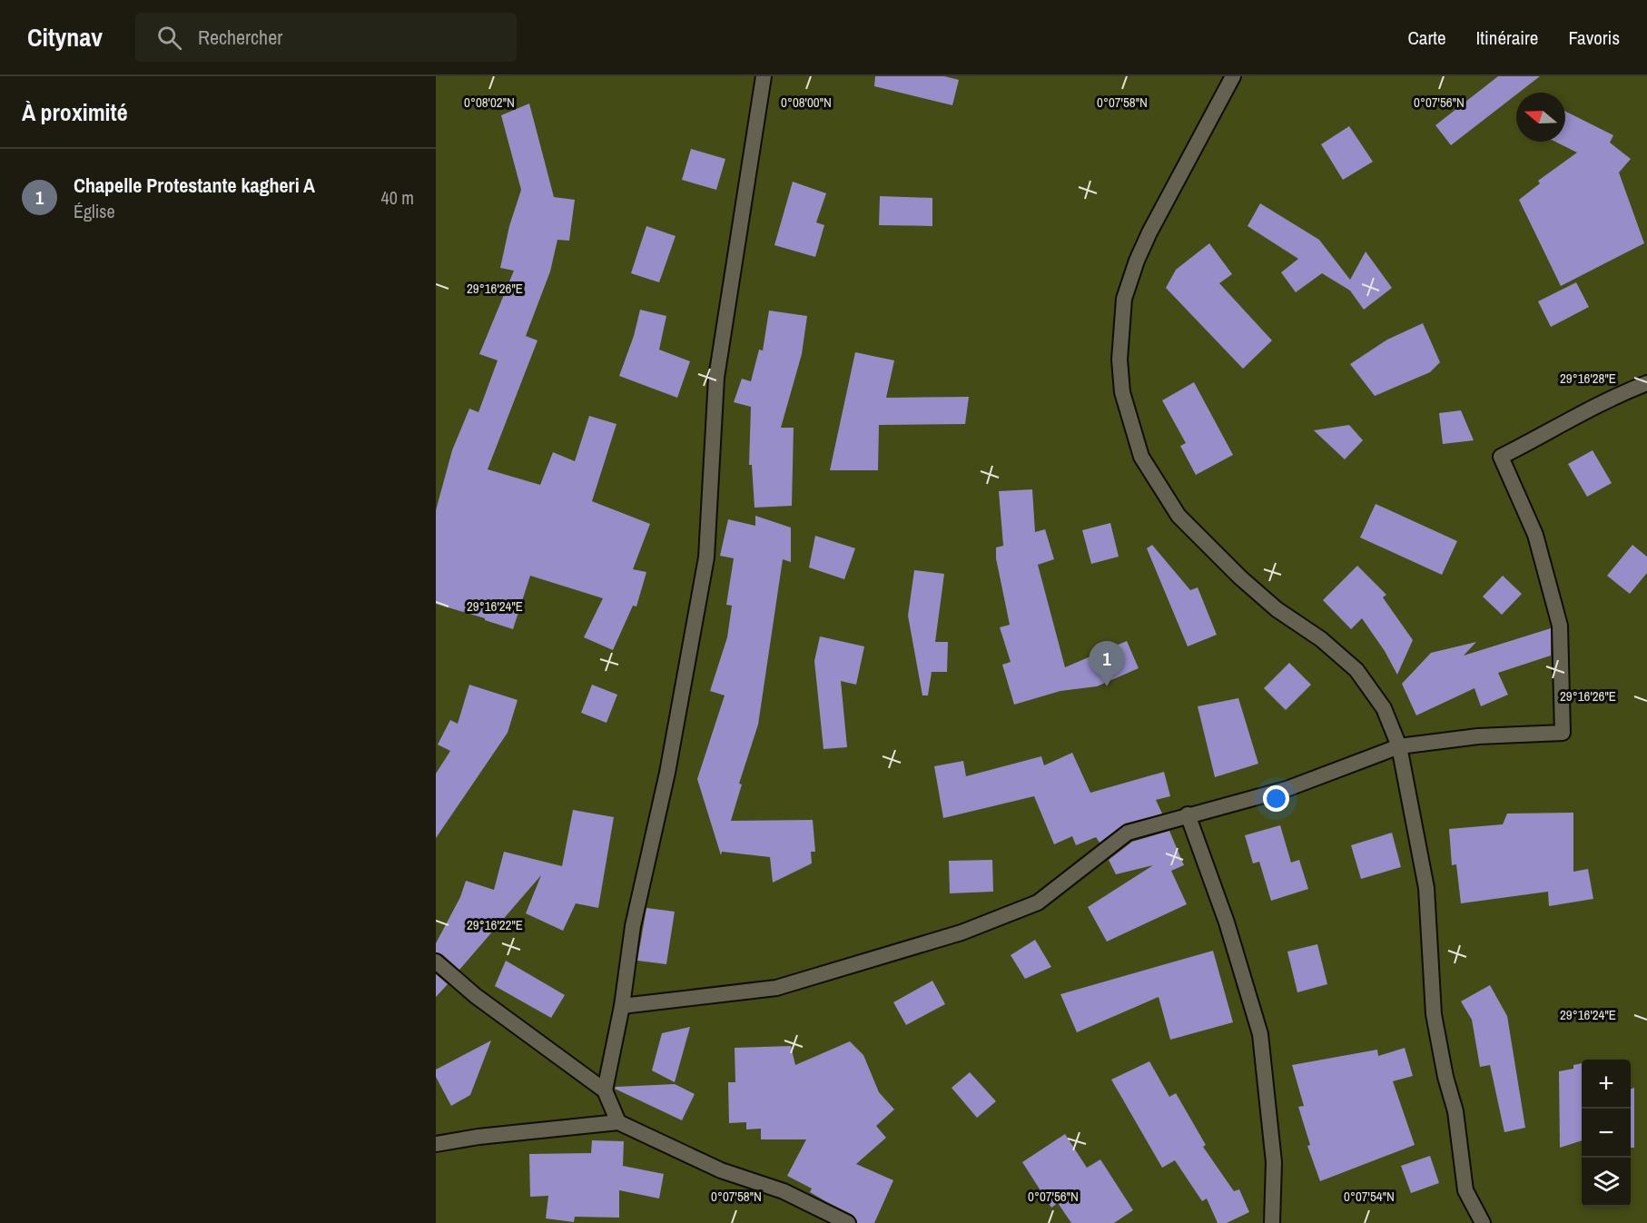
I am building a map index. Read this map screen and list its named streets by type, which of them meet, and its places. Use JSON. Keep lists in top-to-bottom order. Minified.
{"north":"left","page":{"header":"Citynav","search":"Rechercher","nav":["Carte","Itinéraire","Favoris"],"heading":"À proximité","list":[{"mark":"1","name":"Chapelle Protestante kagheri A","note":"Église","value":"40 m"}],"pins":"1","map_buttons":["+","−"]},"coordinates":["0°08'02\"N","0°08'00\"N","0°07'58\"N","0°07'56\"N","29°16'26\"E","29°16'28\"E","29°16'24\"E","29°16'22\"E","0°07'54\"N"]}
